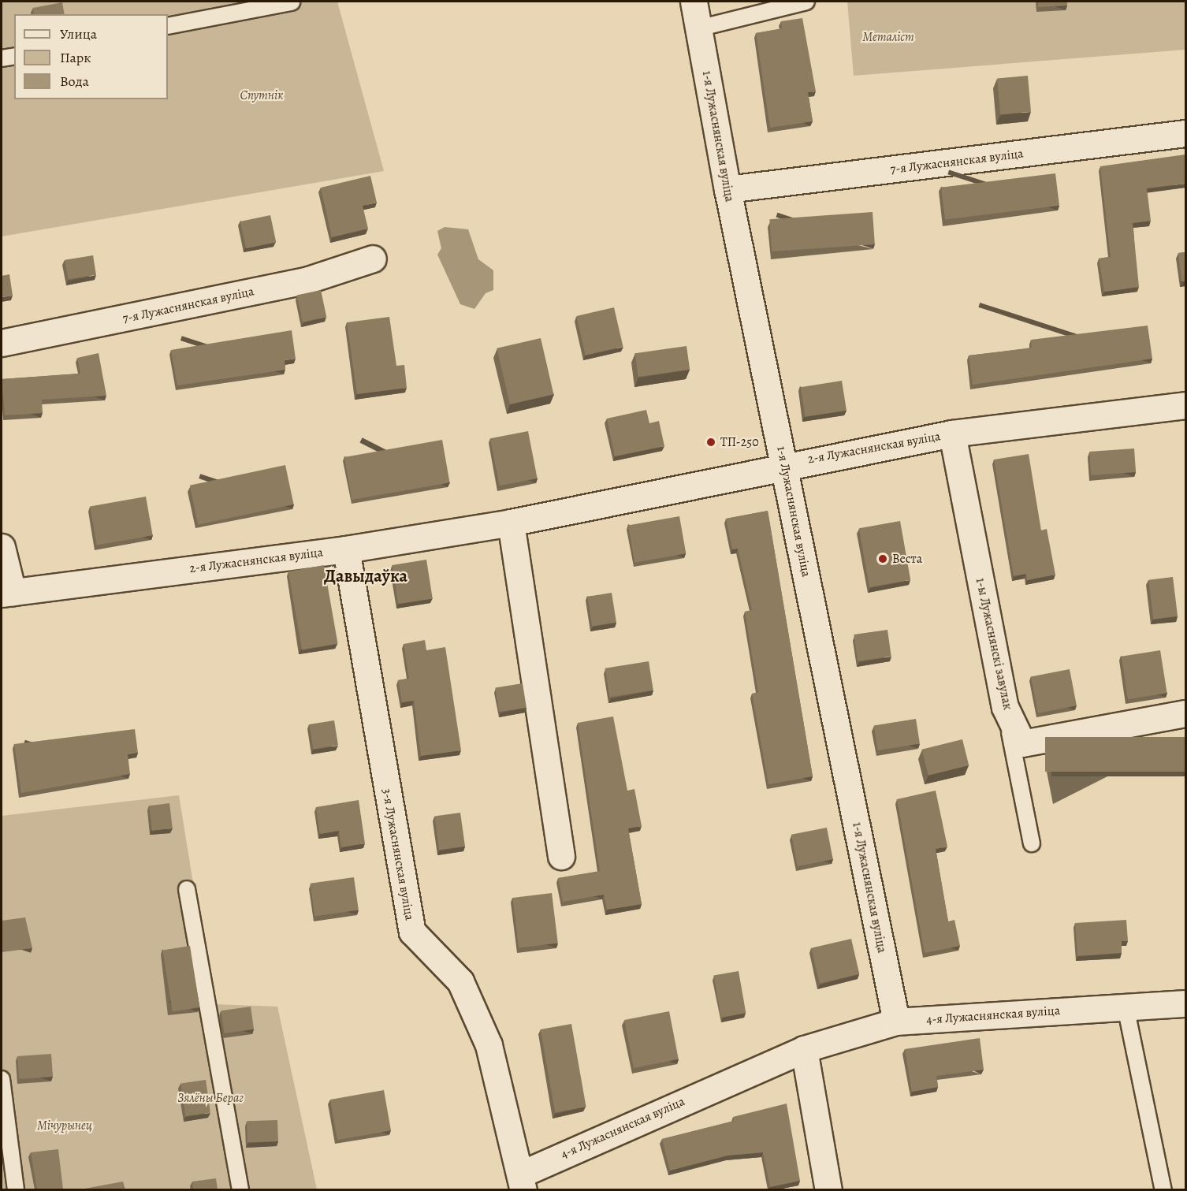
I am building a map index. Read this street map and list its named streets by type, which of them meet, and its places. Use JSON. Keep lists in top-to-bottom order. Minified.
{"streets":{"street":["1-я Лужаснянская вуліца","7-я Лужаснянская вуліца","2-я Лужаснянская вуліца","1-ы Лужаснянскі завулак","3-я Лужаснянская вуліца","4-я Лужаснянская вуліца"]},"crossings":[["1-я Лужаснянская вуліца","7-я Лужаснянская вуліца"],["1-я Лужаснянская вуліца","2-я Лужаснянская вуліца"],["1-я Лужаснянская вуліца","4-я Лужаснянская вуліца"],["2-я Лужаснянская вуліца","1-ы Лужаснянскі завулак"],["2-я Лужаснянская вуліца","3-я Лужаснянская вуліца"],["3-я Лужаснянская вуліца","4-я Лужаснянская вуліца"]],"districts":["Давыдаўка"],"parks":["Металіст","Спутнік","Зялёны Бераг","Мічурынец"],"places":["ТП-250","Веста"],"legend":["Улица","Парк","Вода"]}
